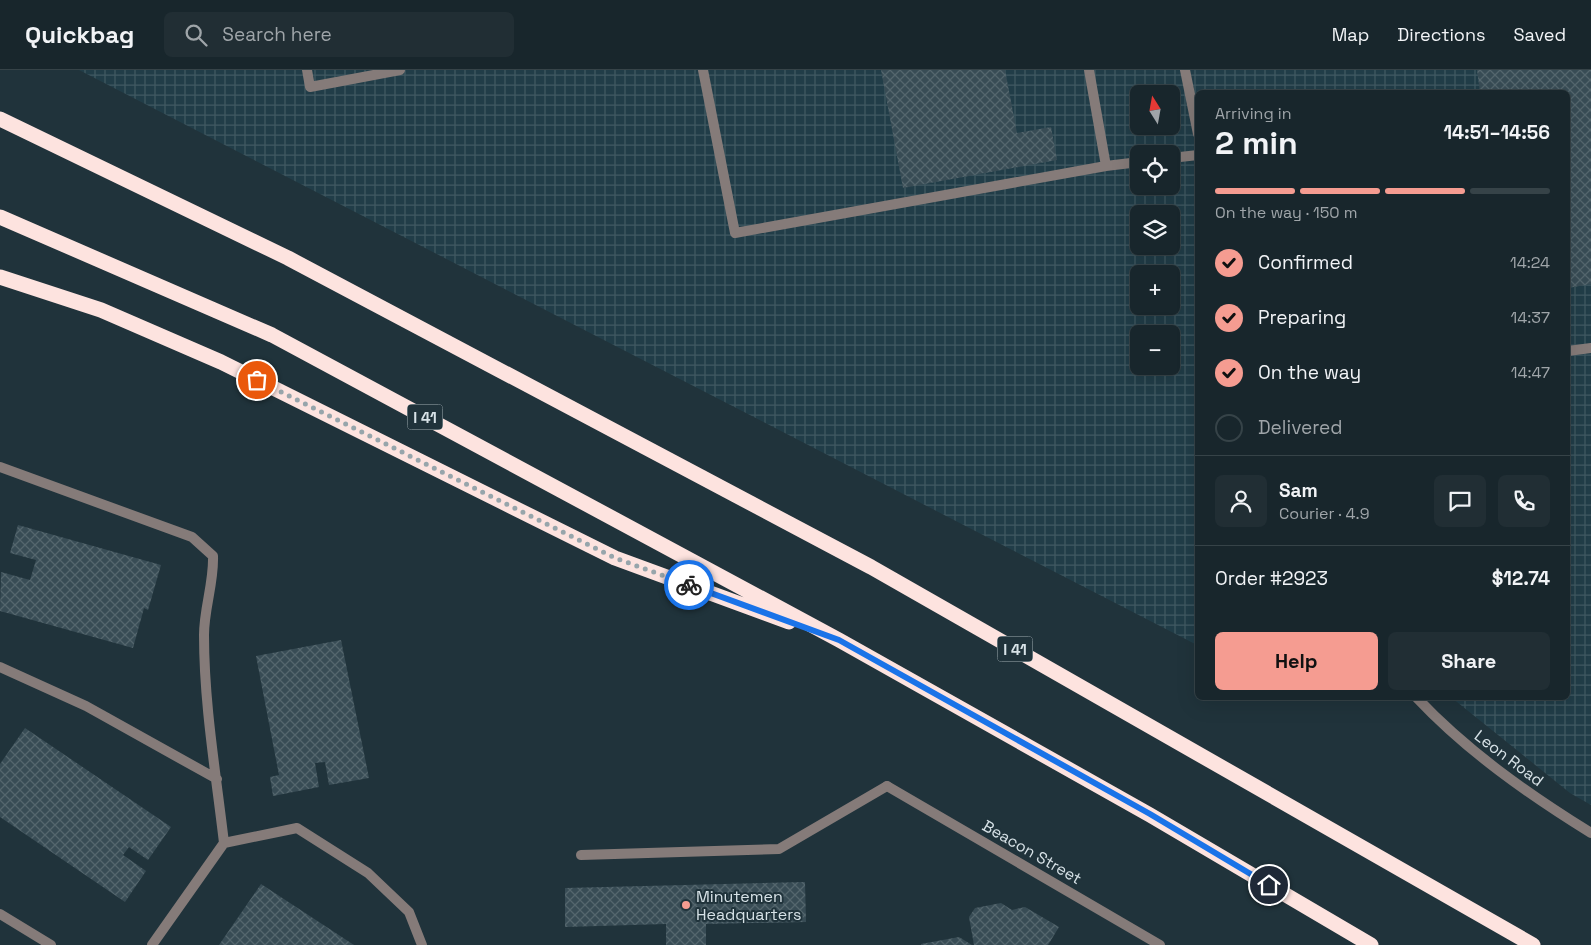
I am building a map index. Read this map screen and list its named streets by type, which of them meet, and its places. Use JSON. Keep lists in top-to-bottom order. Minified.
{"streets":{"highway":["I 41"],"street":["Leon Road","Beacon Street"]},"places":["Minutemen Headquarters"],"north":"top","page":{"header":"Quickbag","search":"Search here","nav":["Map","Directions","Saved"],"map_buttons":["+","−"],"heading":["2 min","Arriving in","14:51–14:56"],"panel":["Sam","Courier · 4.9","Order #2923","$12.74"],"bar":"On the way · 150 m","list":[["Confirmed","14:24"],["Preparing","14:37"],["On the way","14:47"],"Delivered"],"buttons":["Help","Share"]}}
